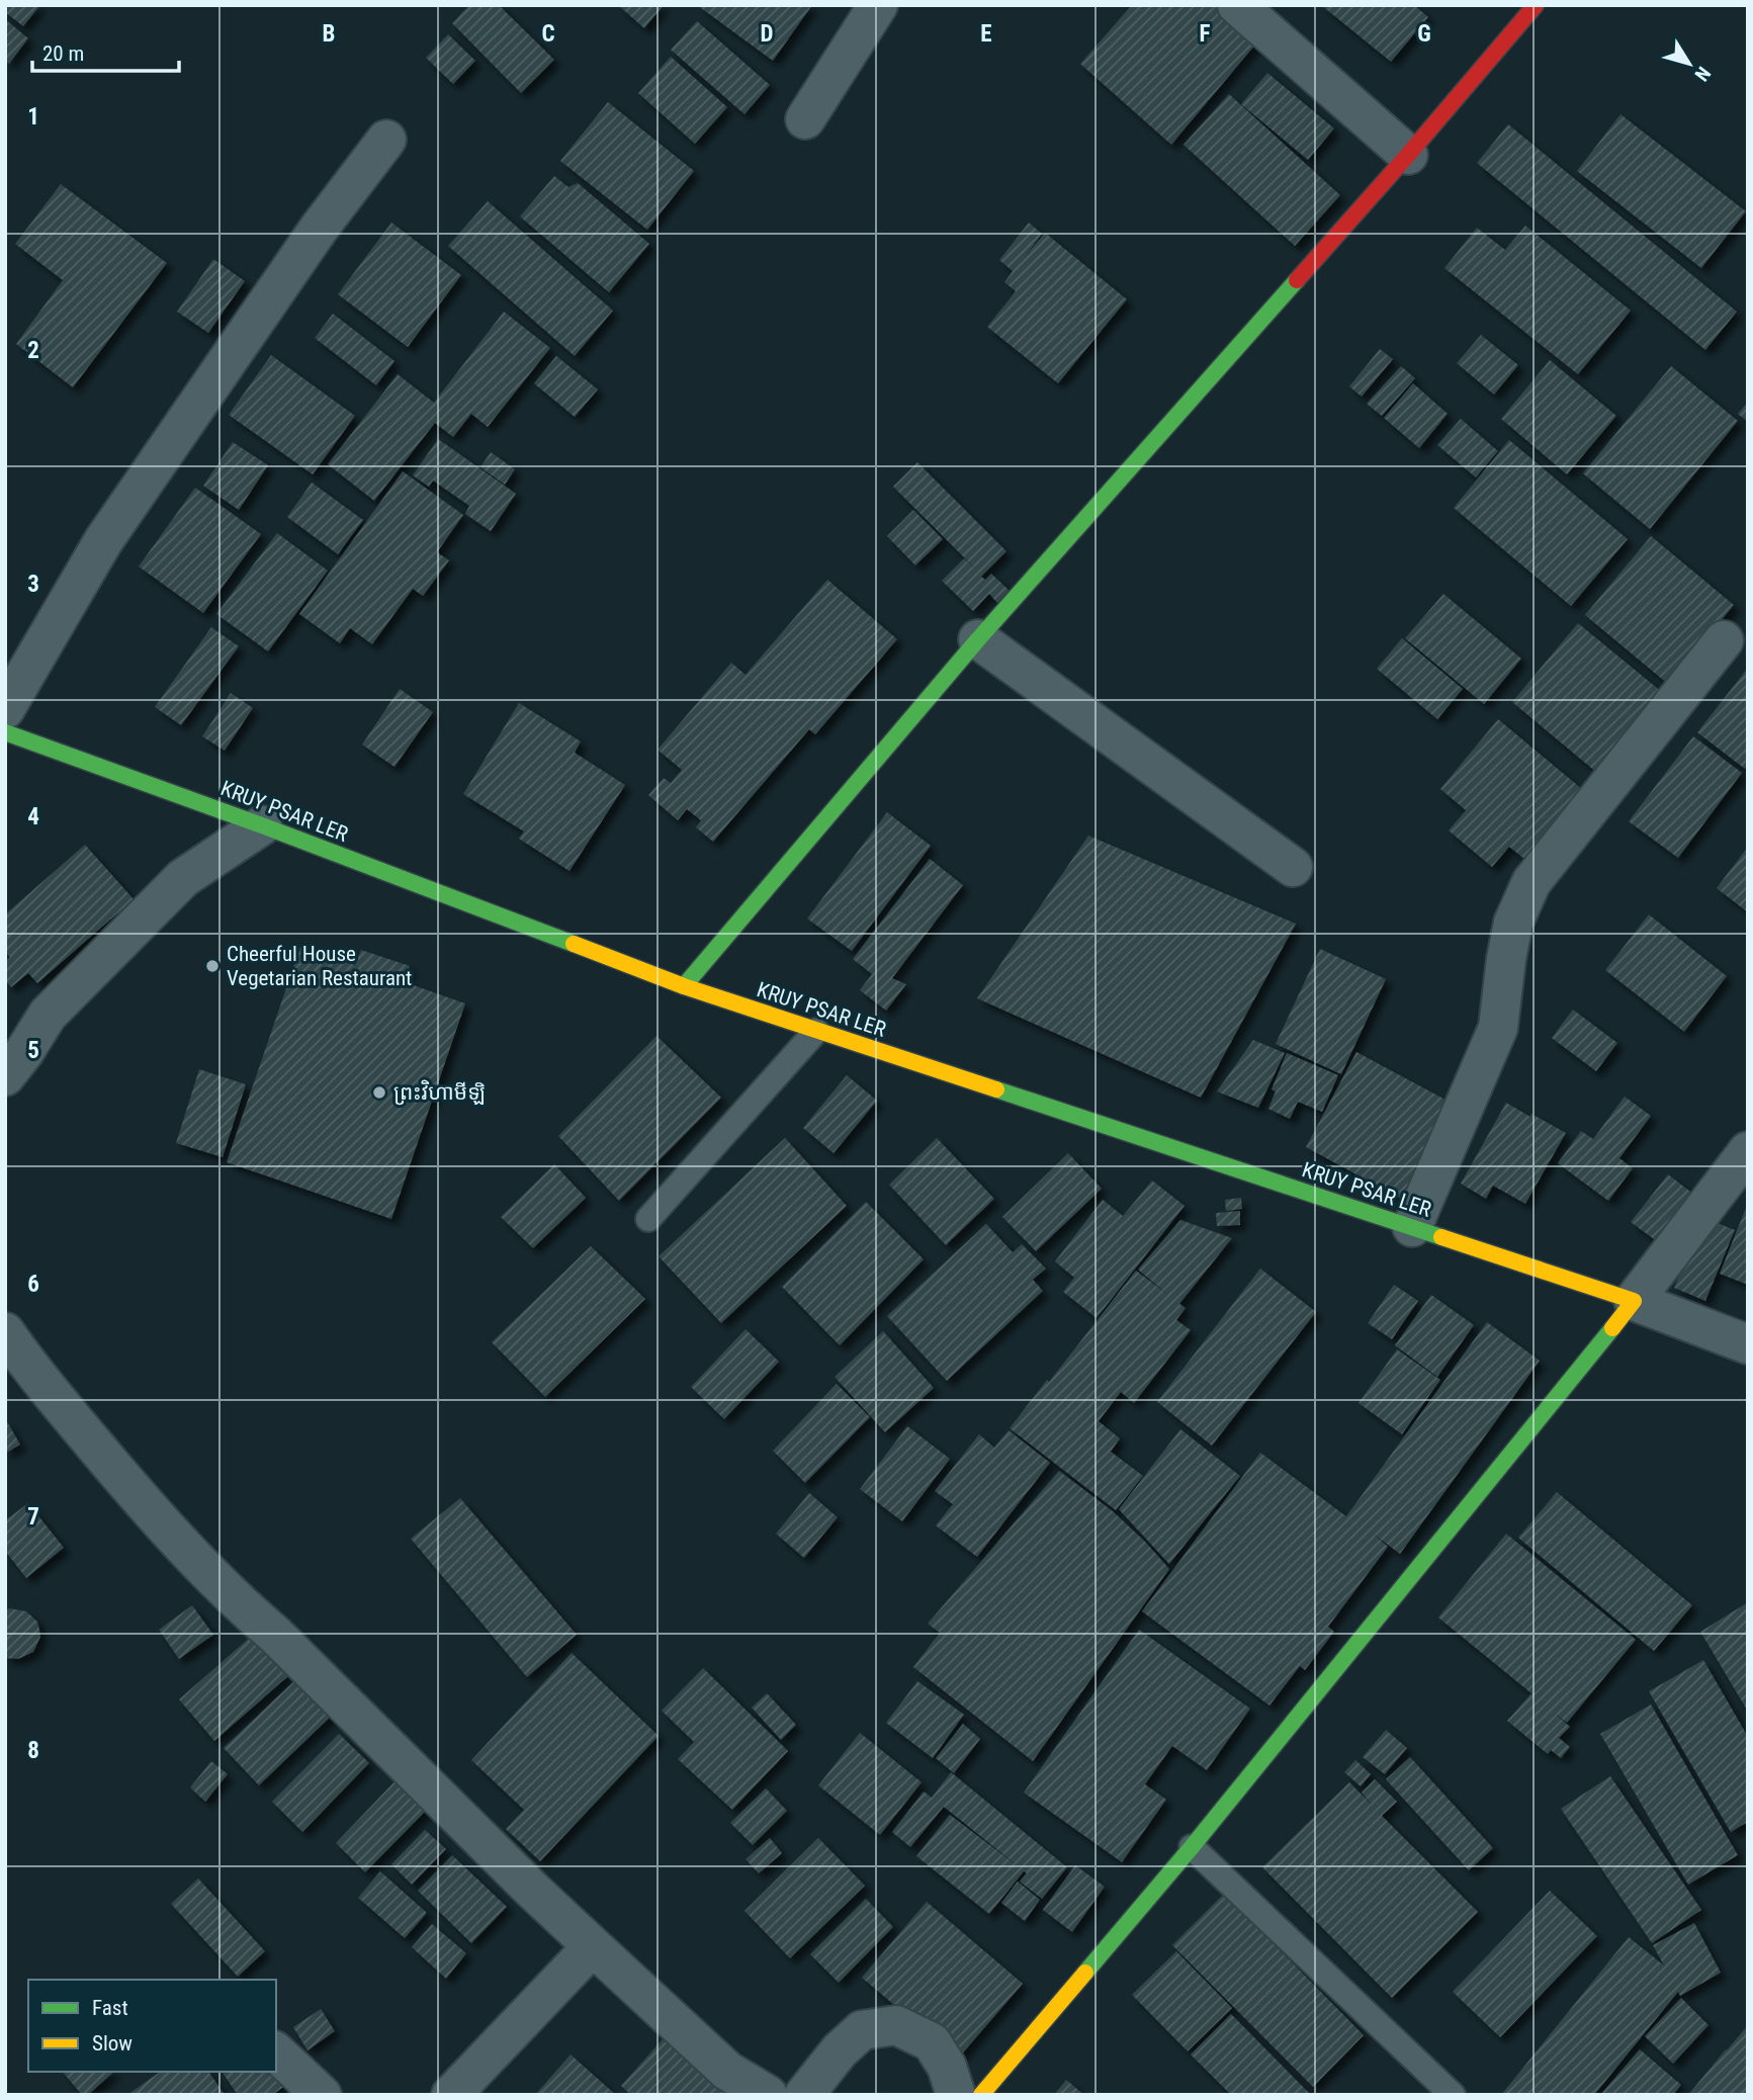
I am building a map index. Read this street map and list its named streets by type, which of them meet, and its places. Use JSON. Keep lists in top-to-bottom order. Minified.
{"streets":{"street":["KRUY PSAR LER"]},"places":["Cheerful House Vegetarian Restaurant","ព្រះវិហាមីឡិ"],"legend":["Fast","Slow"],"scale_bar":"20 m","north":"bottom right","grid":{"columns":["B","C","D","E","F","G"],"rows":["1","2","3","4","5","6","7","8"]}}
